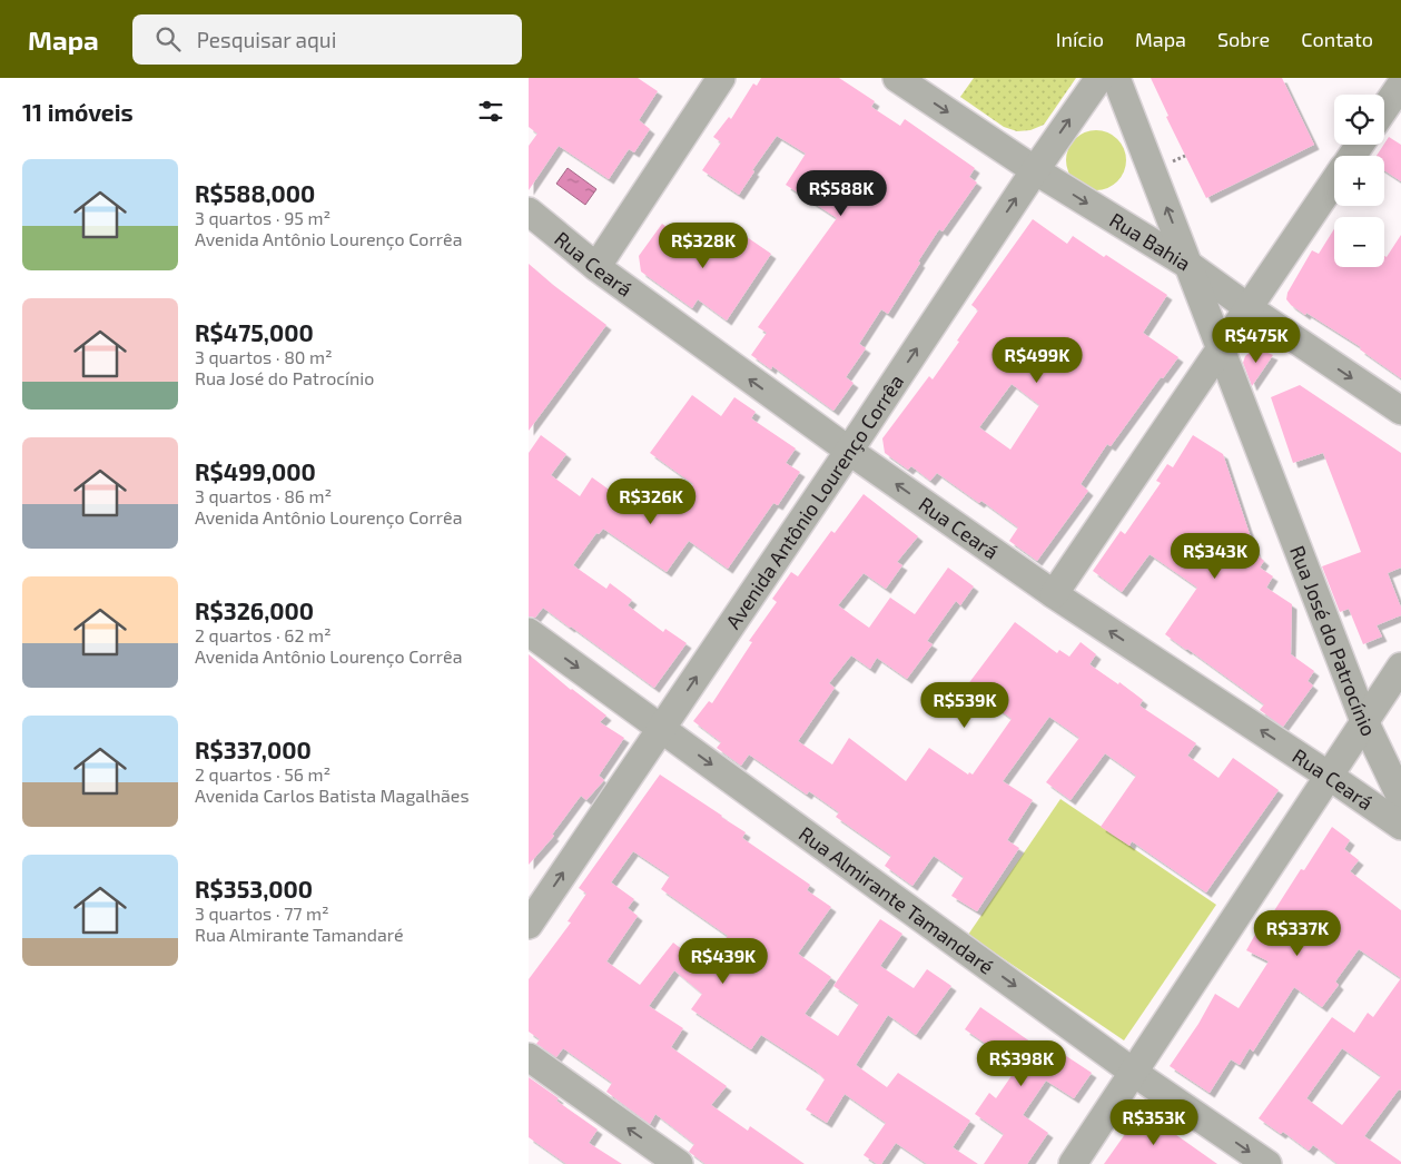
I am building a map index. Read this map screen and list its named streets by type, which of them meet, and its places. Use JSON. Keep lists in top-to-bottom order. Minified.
{"streets":{"street":["Rua Bahia","Rua Ceará","Avenida Antônio Lourenço Corrêa","Rua José do Patrocínio","Rua Almirante Tamandaré"]},"crossings":[["Rua Bahia","Avenida Antônio Lourenço Corrêa"],["Rua Bahia","Rua José do Patrocínio"],["Rua Ceará","Avenida Antônio Lourenço Corrêa"],["Avenida Antônio Lourenço Corrêa","Rua Almirante Tamandaré"]],"one_way":["Rua Bahia","Rua Ceará","Avenida Antônio Lourenço Corrêa","Rua Almirante Tamandaré"],"page":{"header":"Mapa","search":"Pesquisar aqui","nav":["Início","Mapa","Sobre","Contato"],"heading":"11 imóveis","map_buttons":["+","−"],"list":[{"name":"R$588,000","note":"3 quartos · 95 m² · Avenida Antônio Lourenço Corrêa"},{"name":"R$475,000","note":"3 quartos · 80 m² · Rua José do Patrocínio"},{"name":"R$499,000","note":"3 quartos · 86 m² · Avenida Antônio Lourenço Corrêa"},{"name":"R$326,000","note":"2 quartos · 62 m² · Avenida Antônio Lourenço Corrêa"},{"name":"R$337,000","note":"2 quartos · 56 m² · Avenida Carlos Batista Magalhães"},{"name":"R$353,000","note":"3 quartos · 77 m² · Rua Almirante Tamandaré"}],"price":["R$588K","R$328K","R$475K","R$499K","R$326K","R$343K","R$539K","R$337K","R$439K","R$398K","R$353K"]}}
